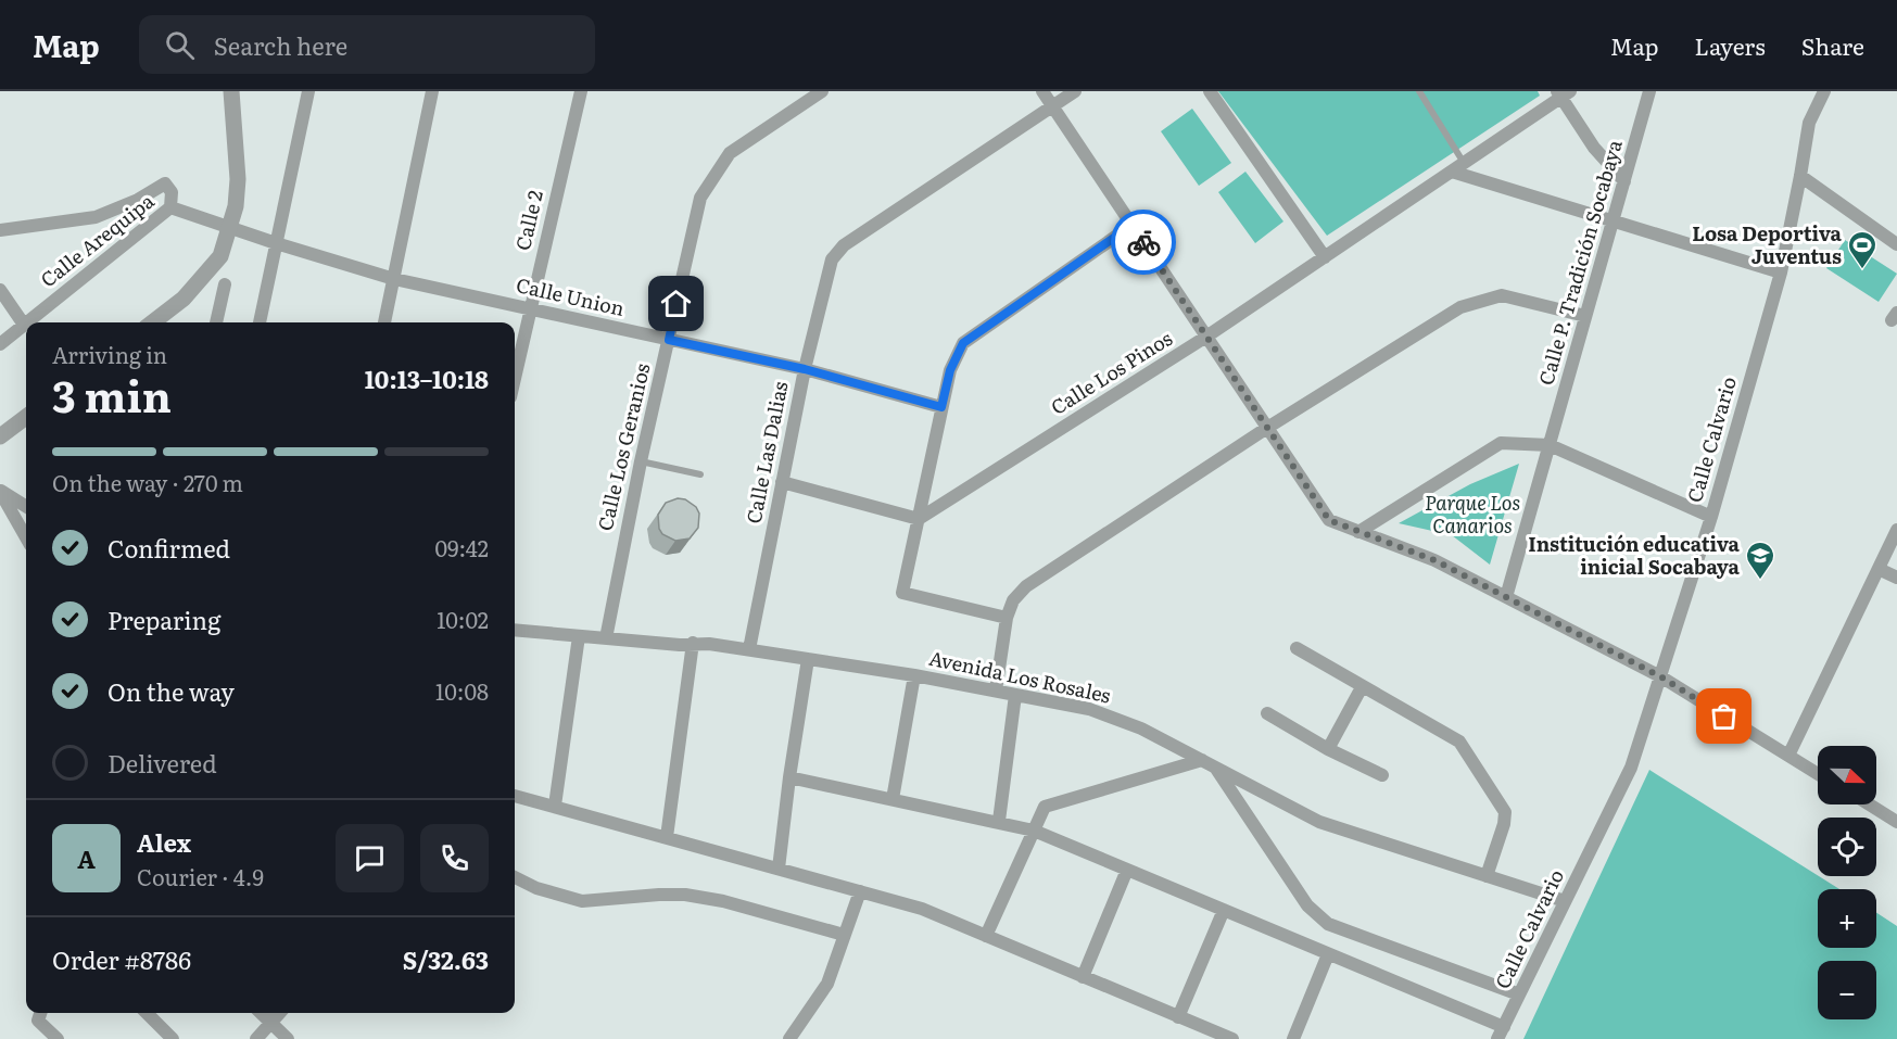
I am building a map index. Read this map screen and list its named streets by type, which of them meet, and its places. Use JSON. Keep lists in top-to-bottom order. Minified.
{"streets":{"street":["Calle 2","Calle Arequipa","Calle P. Tradición Socabaya","Calle Union","Calle Los Pinos","Calle Calvario","Calle Los Geranios","Calle Las Dalias","Avenida Los Rosales"]},"crossings":[["Calle 2","Calle Union"],["Calle Arequipa","Calle Union"],["Calle Union","Calle Los Geranios"],["Calle Union","Calle Las Dalias"],["Calle Calvario","Avenida Los Rosales"],["Calle Los Geranios","Avenida Los Rosales"],["Calle Las Dalias","Avenida Los Rosales"]],"parks":["Parque Los Canarios"],"places":{"sports":["Losa Deportiva Juventus"],"school or university":["Institución educativa inicial Socabaya"]},"north":"right","page":{"header":"Map","search":"Search here","nav":["Map","Layers","Share"],"heading":["3 min","Arriving in","10:13–10:18"],"panel":["Alex","Courier · 4.9","Order #8786","S/32.63"],"bar":"On the way · 270 m","list":[["Confirmed","09:42"],["Preparing","10:02"],["On the way","10:08"],"Delivered"],"map_buttons":["+","−"],"round":"A"}}
